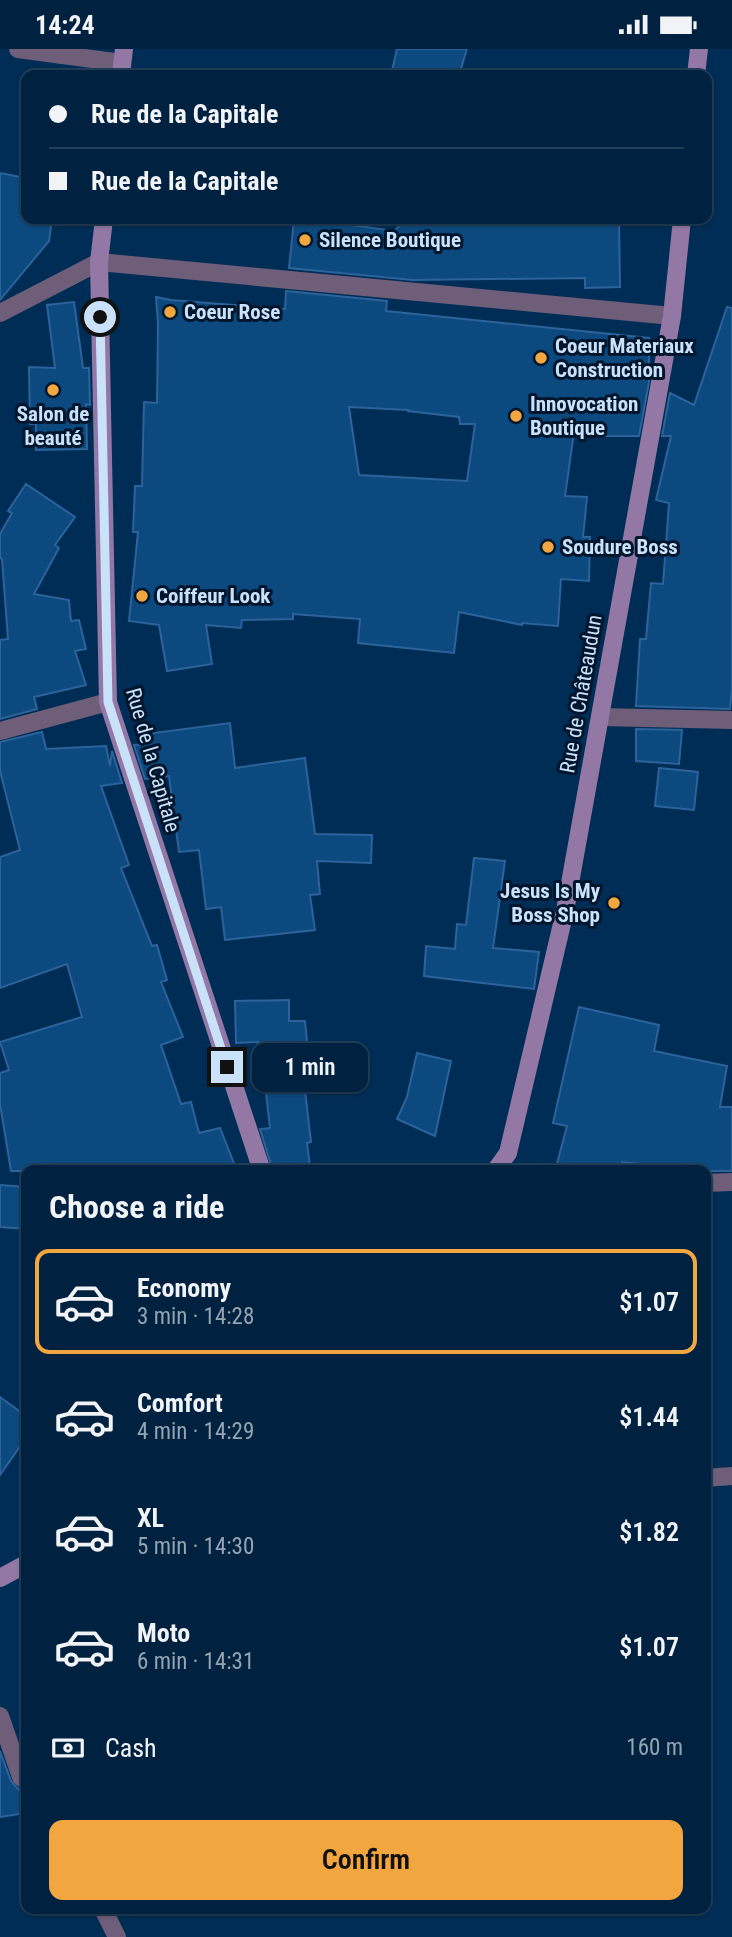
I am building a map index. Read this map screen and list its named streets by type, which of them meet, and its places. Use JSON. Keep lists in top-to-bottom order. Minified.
{"streets":{"street":["Rue de Châteaudun","Rue de la Capitale"]},"places":["Silence Boutique","Coeur Rose","Coeur Materiaux Construction","Salon de beauté","Innovocation Boutique","Soudure Boss","Coiffeur Look","Jesus Is My Boss Shop"],"page":{"status":"14:24","banner":["Rue de la Capitale","Rue de la Capitale"],"bubble":"1 min","heading":"Choose a ride","list":[{"name":"Economy","note":"3 min · 14:28","value":"$1.07"},{"name":"Comfort","note":"4 min · 14:29","value":"$1.44"},{"name":"XL","note":"5 min · 14:30","value":"$1.82"},{"name":"Moto","note":"6 min · 14:31","value":"$1.07"}],"pay":["Cash","160 m"],"buttons":"Confirm"}}
